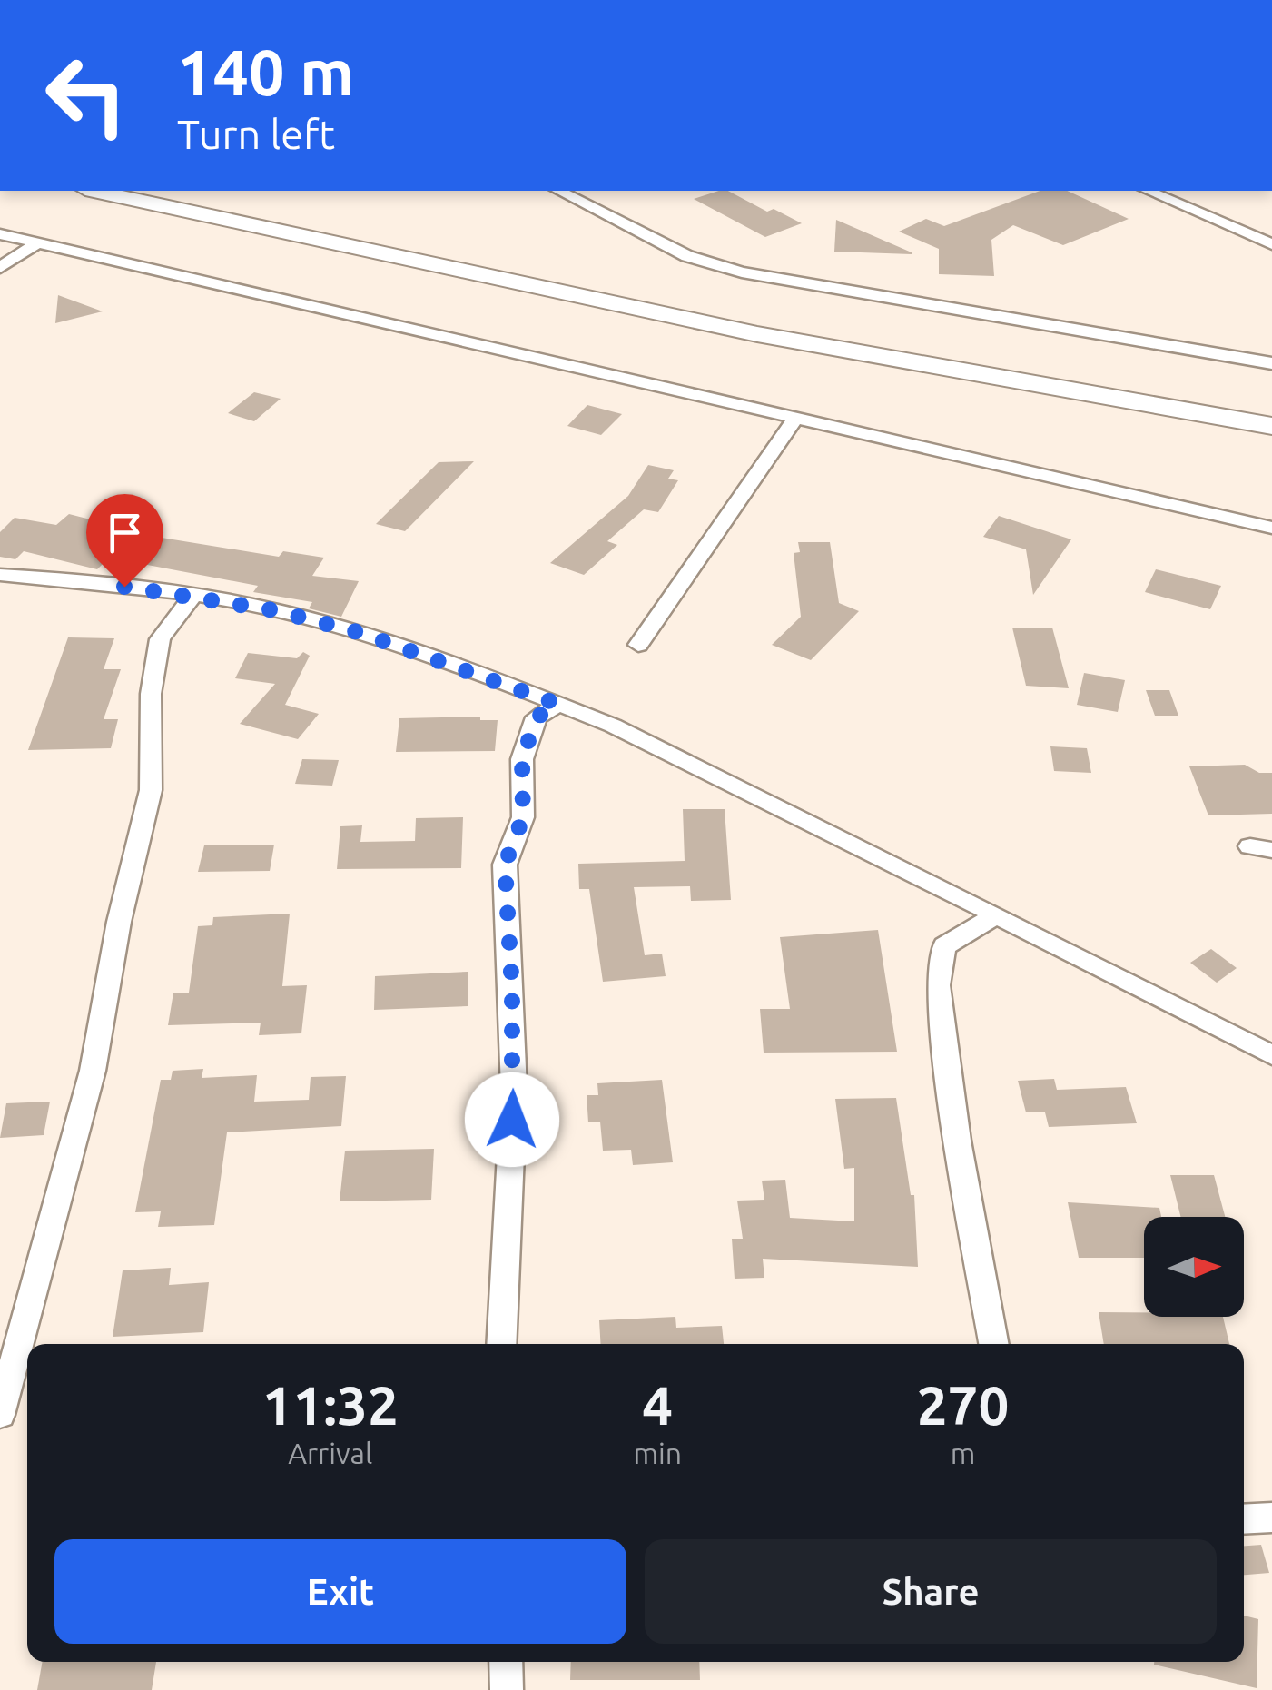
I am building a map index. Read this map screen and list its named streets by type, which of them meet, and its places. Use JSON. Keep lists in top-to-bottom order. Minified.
{"north":"right","page":{"turn":["140 m","Turn left"],"eta":["11:32","Arrival","4","min","270","m"],"buttons":["Exit","Share"]}}
